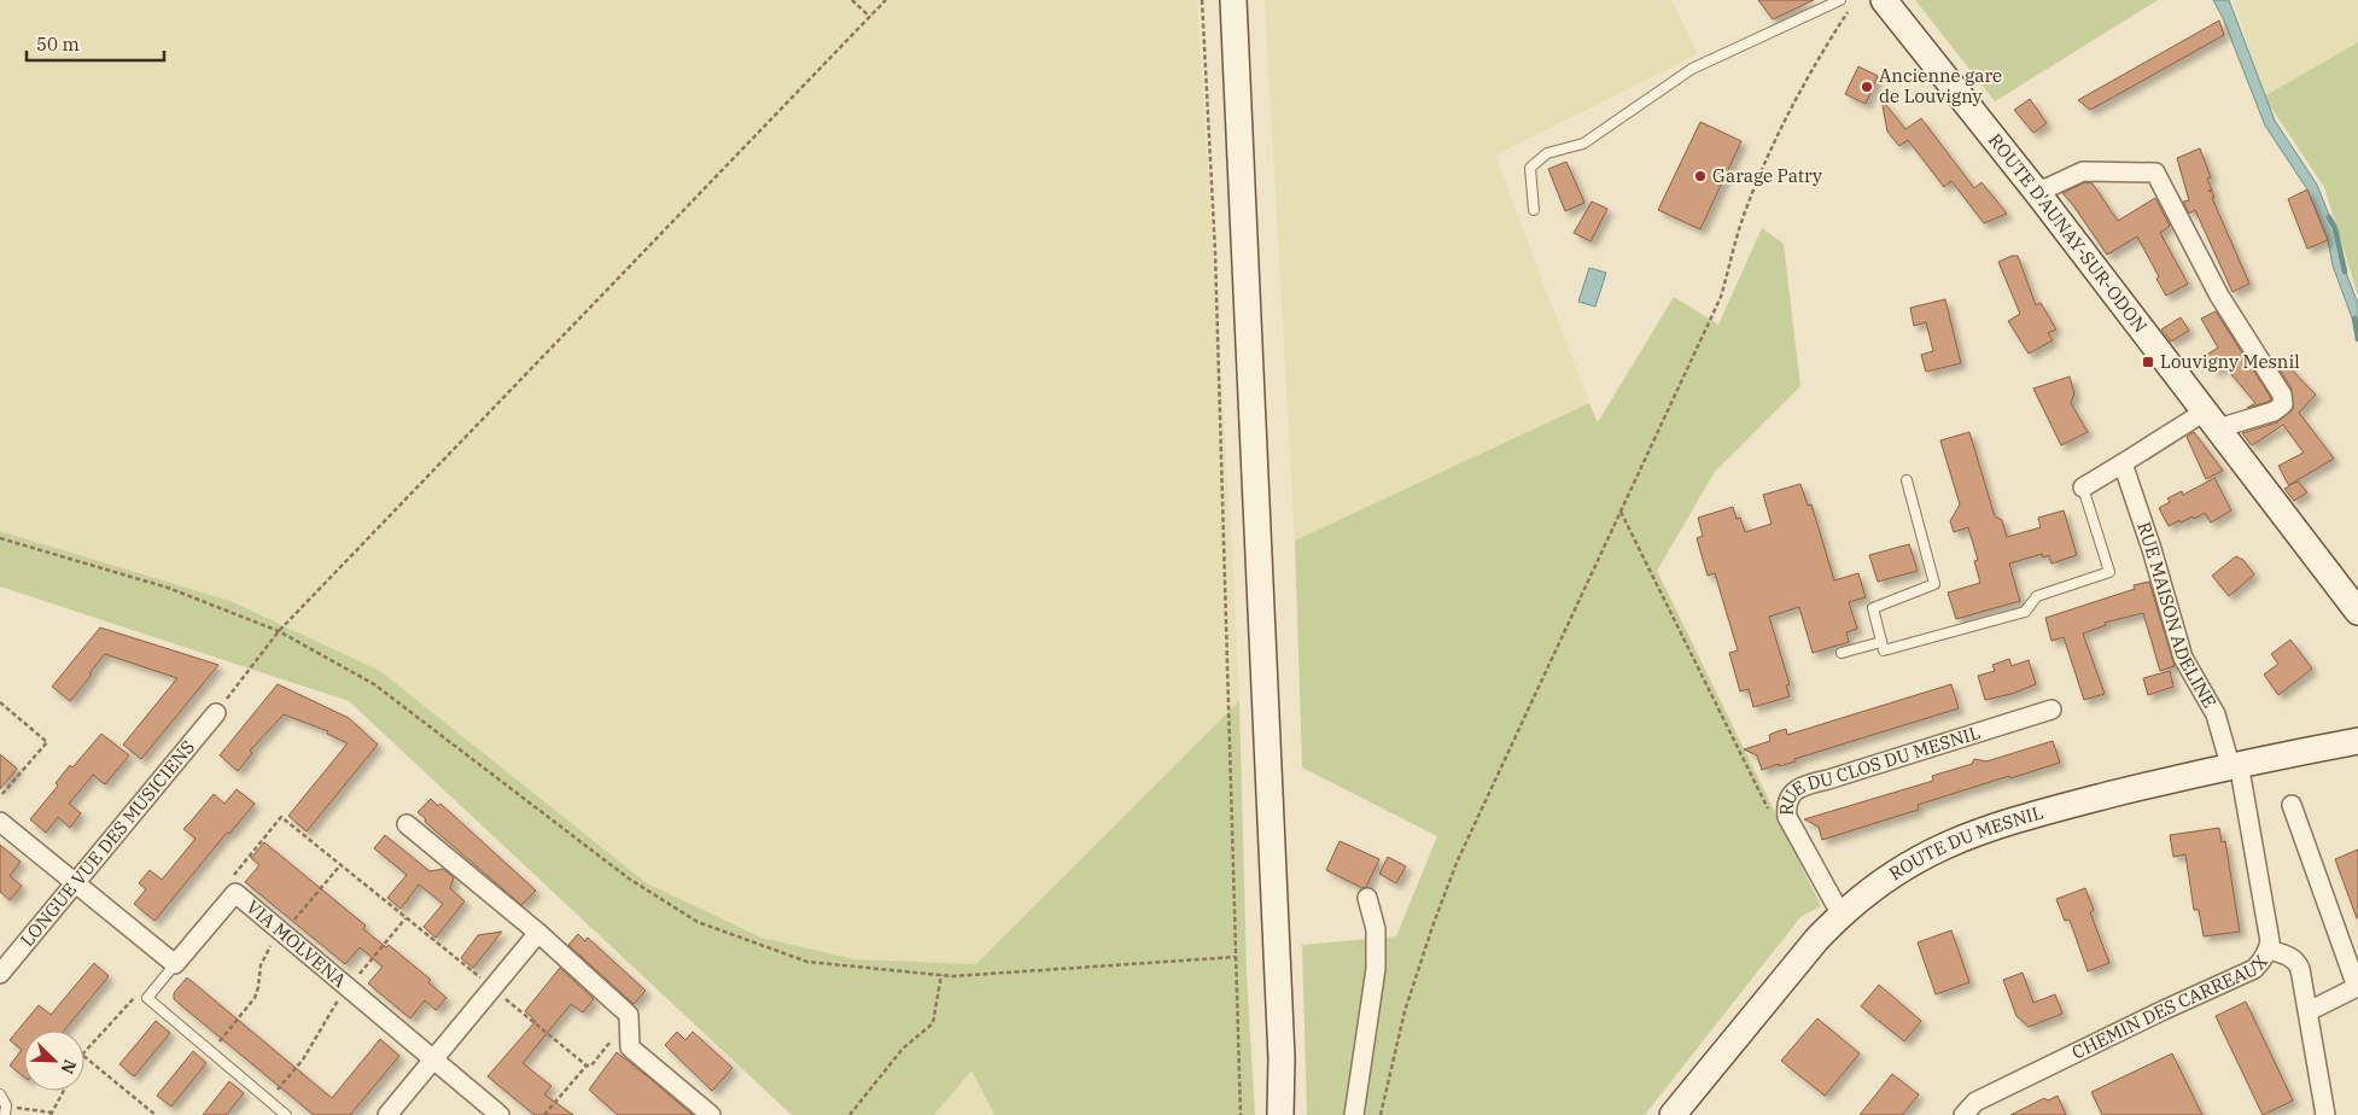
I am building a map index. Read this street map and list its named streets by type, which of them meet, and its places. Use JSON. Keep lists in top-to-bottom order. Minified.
{"streets":{"main road":["ROUTE D'AUNAY-SUR-ODON","ROUTE DU MESNIL"],"street":["RUE MAISON ADELINE","RUE DU CLOS DU MESNIL","LONGUE VUE DES MUSICIENS","VIA MOLVENA","CHEMIN DES CARREAUX"]},"crossings":[["RUE MAISON ADELINE","ROUTE DU MESNIL"],["RUE MAISON ADELINE","CHEMIN DES CARREAUX"],["RUE DU CLOS DU MESNIL","ROUTE DU MESNIL"],["ROUTE DU MESNIL","CHEMIN DES CARREAUX"]],"places":{"other":["Ancienne gare de Louvigny","Garage Patry"],"transit":["Louvigny Mesnil"]},"scale_bar":"50 m","north":"bottom right"}
